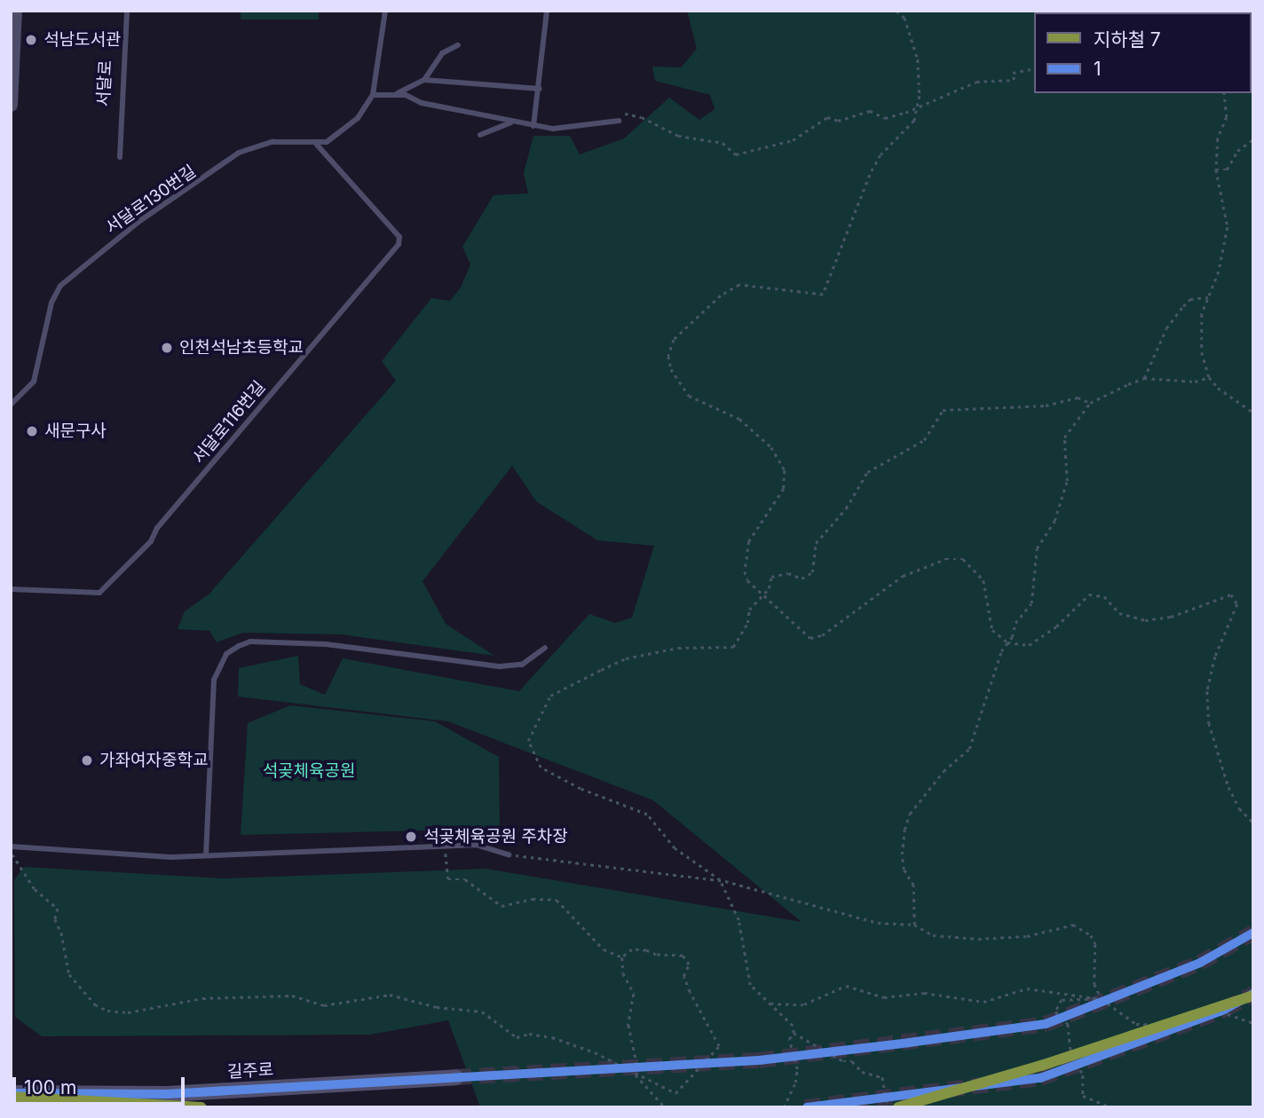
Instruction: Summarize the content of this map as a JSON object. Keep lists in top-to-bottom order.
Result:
{
  "streets": {
    "main road": ["길주로"],
    "lane": ["서달로", "서달로130번길", "서달로116번길"]
  },
  "crossings": [
    ["서달로130번길", "서달로116번길"]
  ],
  "parks": ["석곶체육공원"],
  "places": [
    "석남도서관",
    "인천석남초등학교",
    "새문구사",
    "가좌여자중학교",
    "석곶체육공원 주차장"
  ],
  "lines": ["transit line 1", "metro line 7"],
  "legend": ["지하철 7", "1"],
  "scale_bar": "100 m"
}
